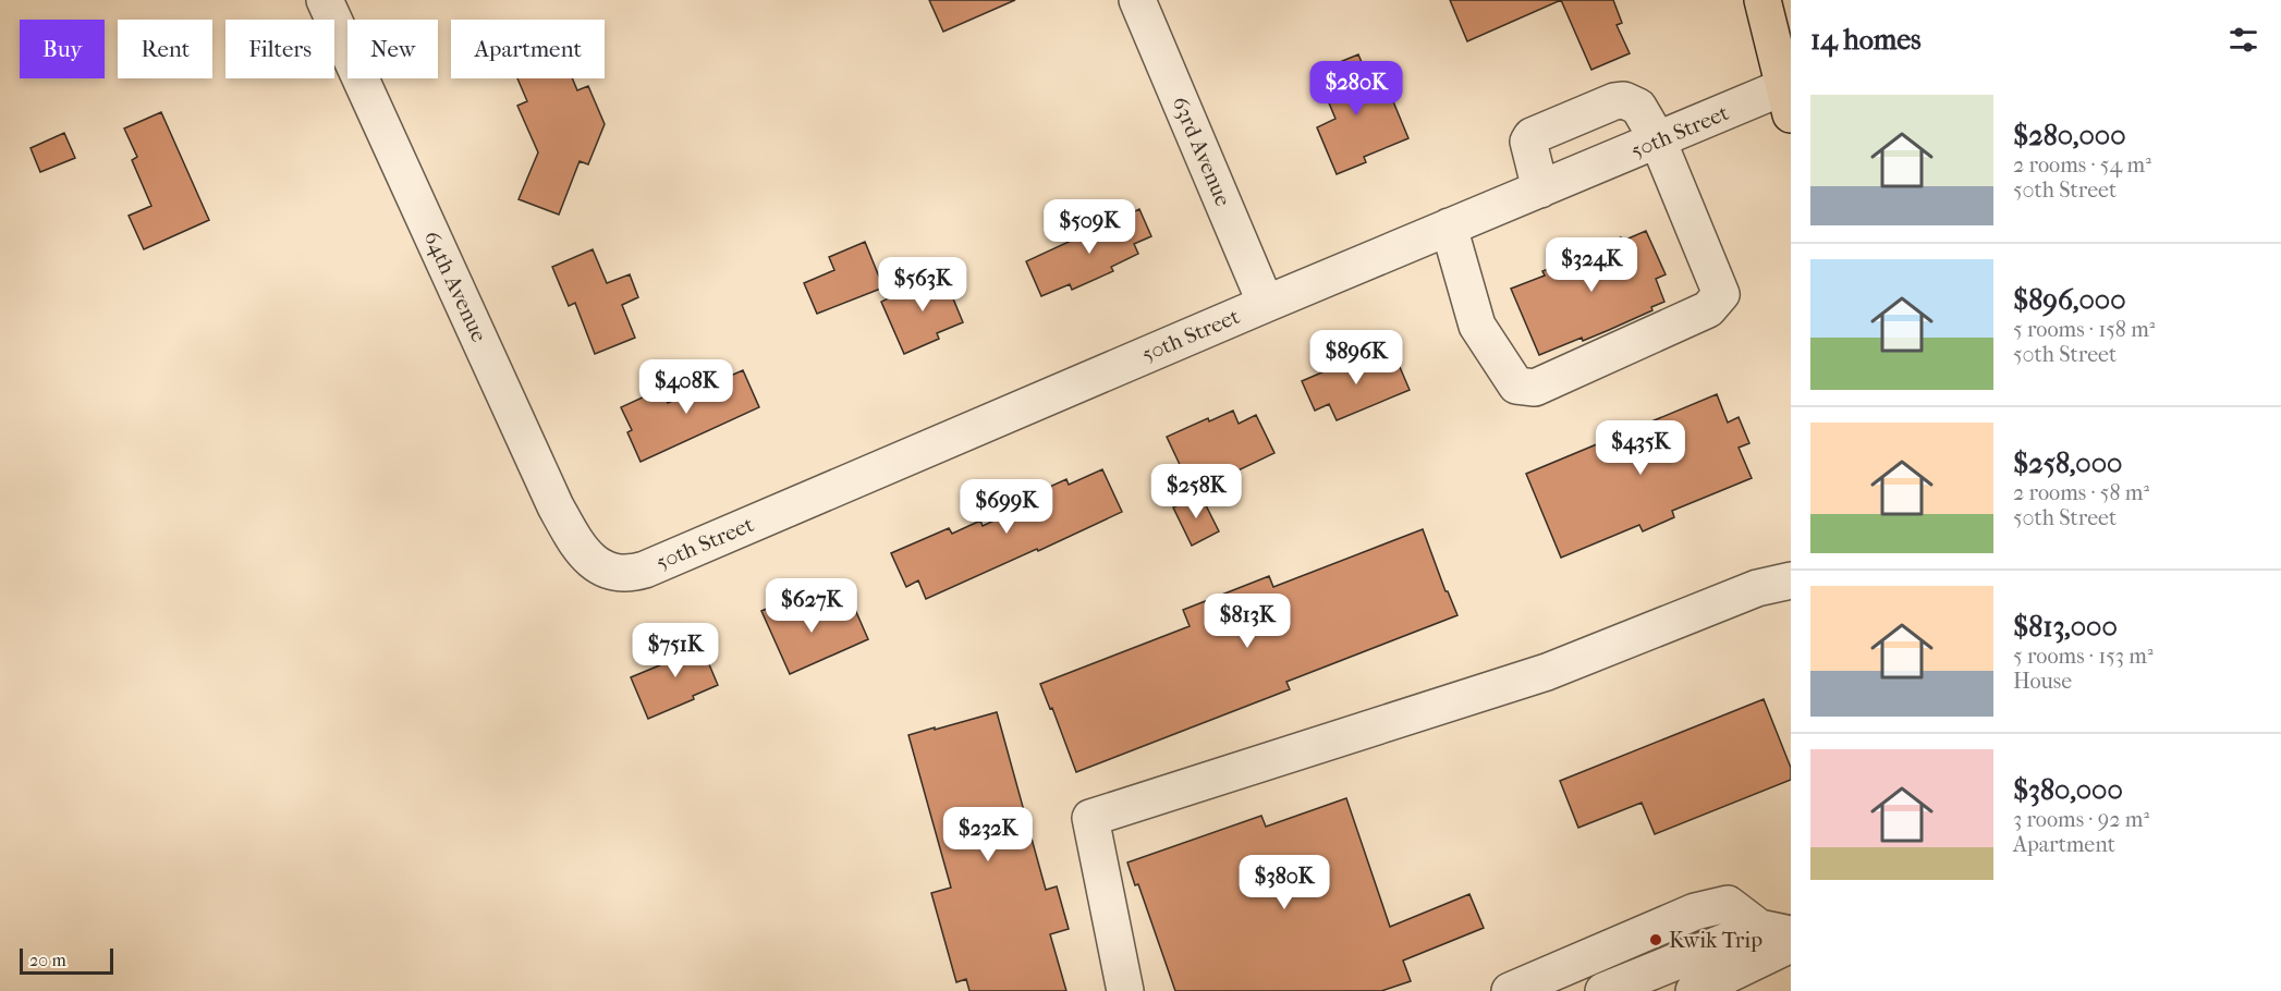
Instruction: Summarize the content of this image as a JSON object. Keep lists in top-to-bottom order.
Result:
{
  "streets": {
    "street": ["50th Street", "63rd Avenue", "64th Avenue"]
  },
  "crossings": [
    ["50th Street", "63rd Avenue"],
    ["50th Street", "64th Avenue"]
  ],
  "places": ["Kwik Trip"],
  "scale_bar": "20 m",
  "page": {
    "heading": "14 homes",
    "chip": [
      "Buy",
      "Rent",
      "Filters",
      "New",
      "Apartment"
    ],
    "price": [
      "$280K",
      "$509K",
      "$324K",
      "$563K",
      "$896K",
      "$408K",
      "$435K",
      "$258K",
      "$699K",
      "$627K",
      "$813K",
      "$751K",
      "$232K",
      "$380K"
    ],
    "list": [
      {
        "name": "$280,000",
        "note": "2 rooms · 54 m² · 50th Street"
      },
      {
        "name": "$896,000",
        "note": "5 rooms · 158 m² · 50th Street"
      },
      {
        "name": "$258,000",
        "note": "2 rooms · 58 m² · 50th Street"
      },
      {
        "name": "$813,000",
        "note": "5 rooms · 153 m² · House"
      },
      {
        "name": "$380,000",
        "note": "3 rooms · 92 m² · Apartment"
      }
    ],
    "scale": "20 m"
  }
}
